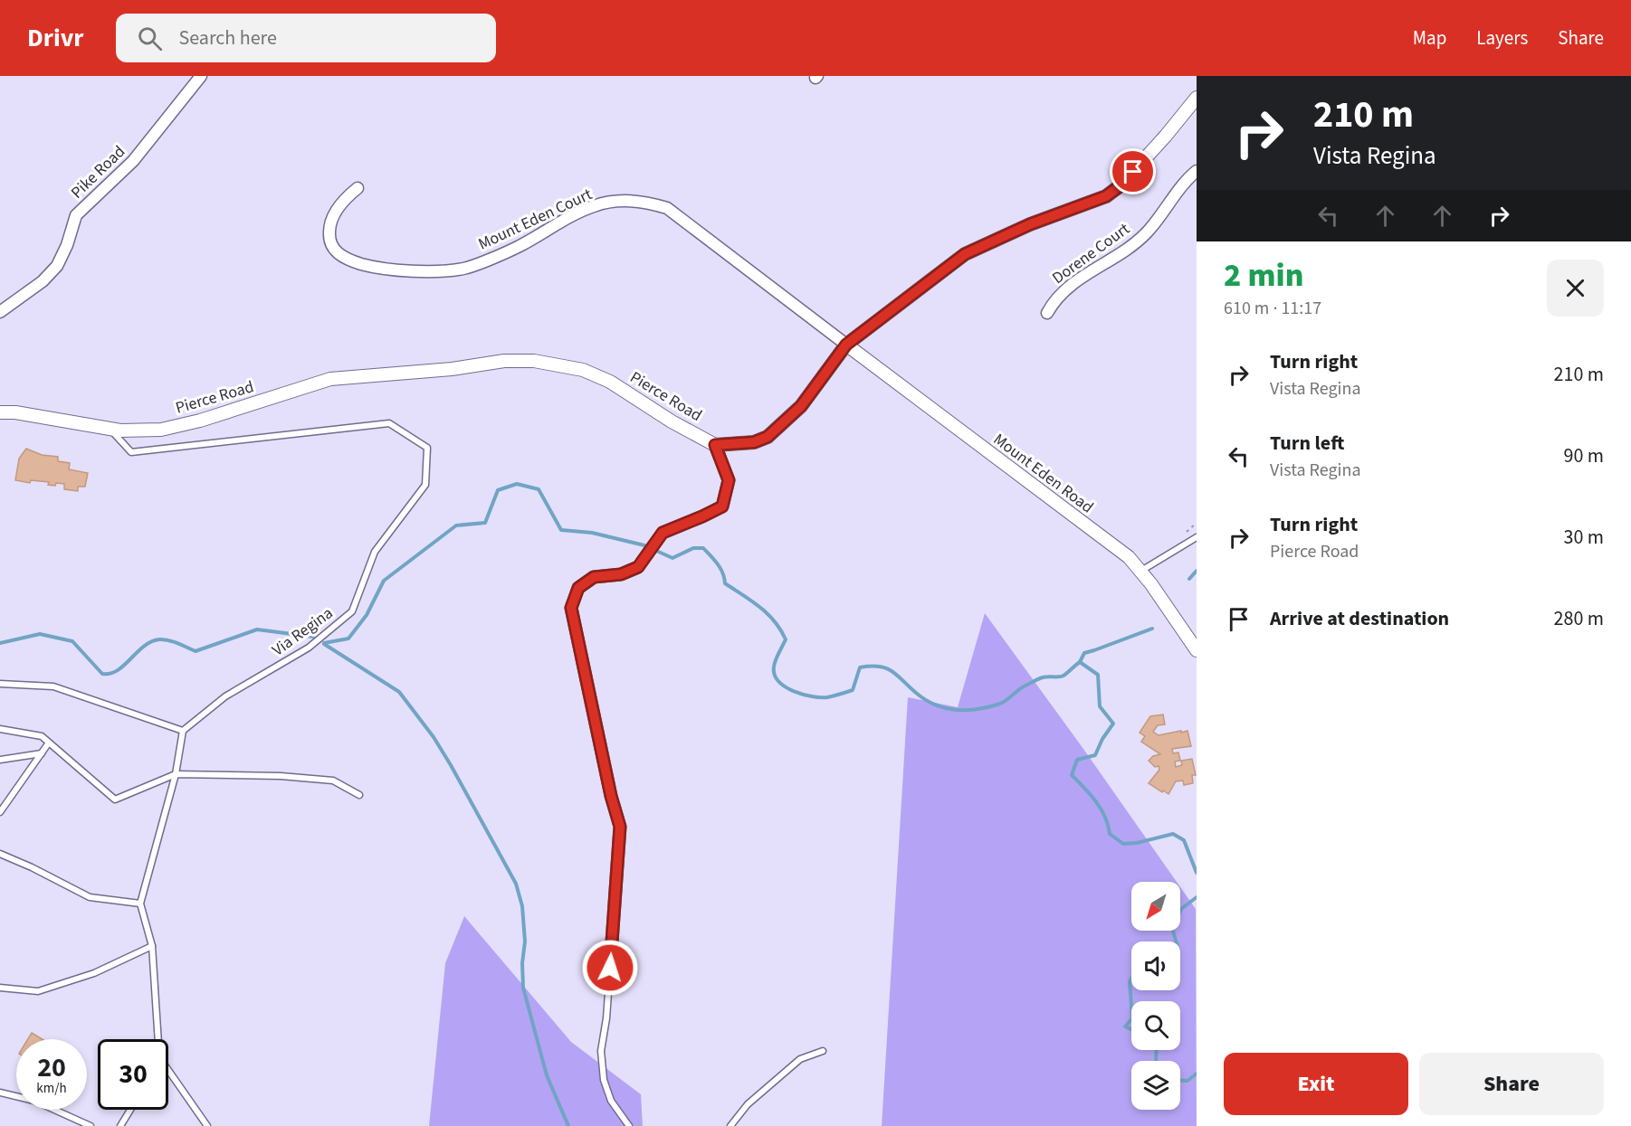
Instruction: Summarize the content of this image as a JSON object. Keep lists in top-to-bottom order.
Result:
{
  "streets": {
    "street": [
      "Pike Road",
      "Mount Eden Court",
      "Dorene Court",
      "Pierce Road",
      "Mount Eden Road"
    ],
    "lane": ["Via Regina"]
  },
  "crossings": [
    ["Mount Eden Court", "Mount Eden Road"],
    ["Pierce Road", "Via Regina"]
  ],
  "north": "bottom left",
  "page": {
    "header": "Drivr",
    "search": "Search here",
    "nav": ["Map", "Layers", "Share"],
    "turn": ["210 m", "Vista Regina"],
    "heading": ["2 min", "610 m · 11:17"],
    "list": [
      {
        "name": "Turn right",
        "note": "Vista Regina",
        "value": "210 m"
      },
      {
        "name": "Turn left",
        "note": "Vista Regina",
        "value": "90 m"
      },
      {
        "name": "Turn right",
        "note": "Pierce Road",
        "value": "30 m"
      },
      {
        "name": "Arrive at destination",
        "value": "280 m"
      }
    ],
    "speed": "20 km/h",
    "limit": "30",
    "buttons": ["Exit", "Share"]
  }
}
